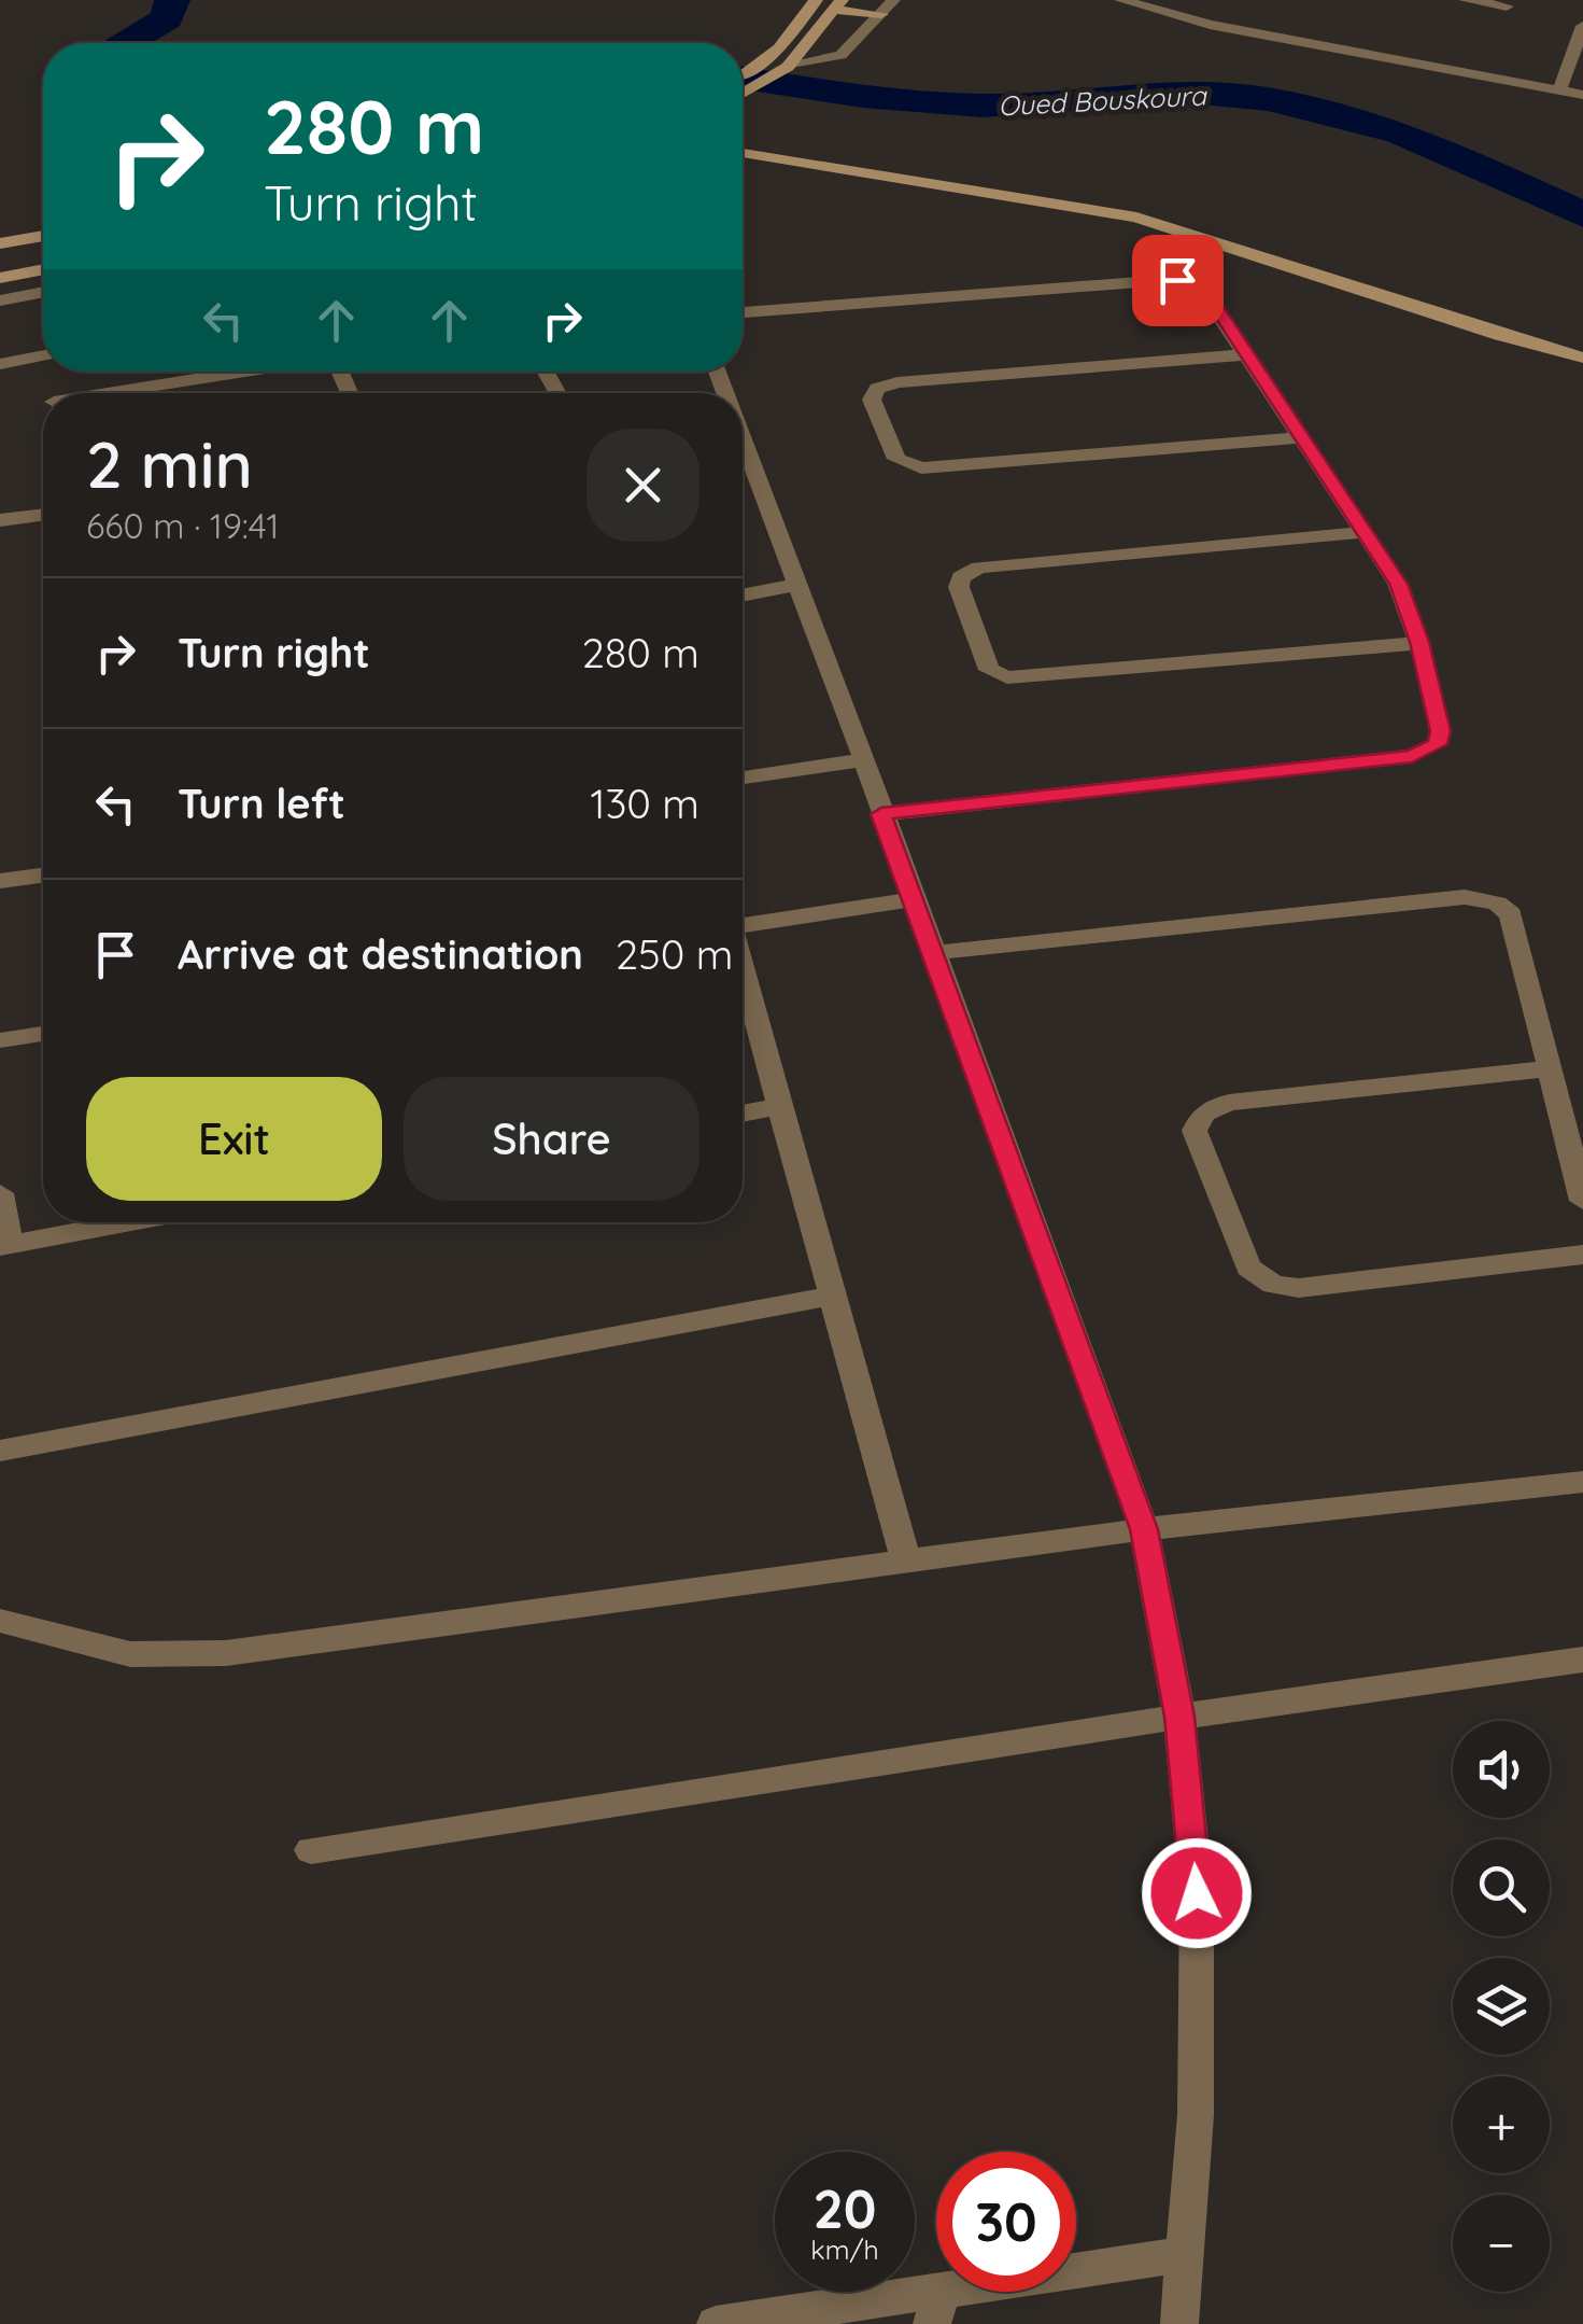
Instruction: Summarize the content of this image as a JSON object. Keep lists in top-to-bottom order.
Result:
{
  "water": ["Oued Bouskoura"],
  "page": {
    "turn": ["280 m", "Turn right"],
    "heading": ["2 min", "660 m · 19:41"],
    "list": [
      {
        "name": "Turn right",
        "value": "280 m"
      },
      {
        "name": "Turn left",
        "value": "130 m"
      },
      {
        "name": "Arrive at destination",
        "value": "250 m"
      }
    ],
    "buttons": ["Exit", "Share"],
    "map_buttons": ["+", "−"],
    "speed": "20 km/h",
    "limit": "30"
  }
}
